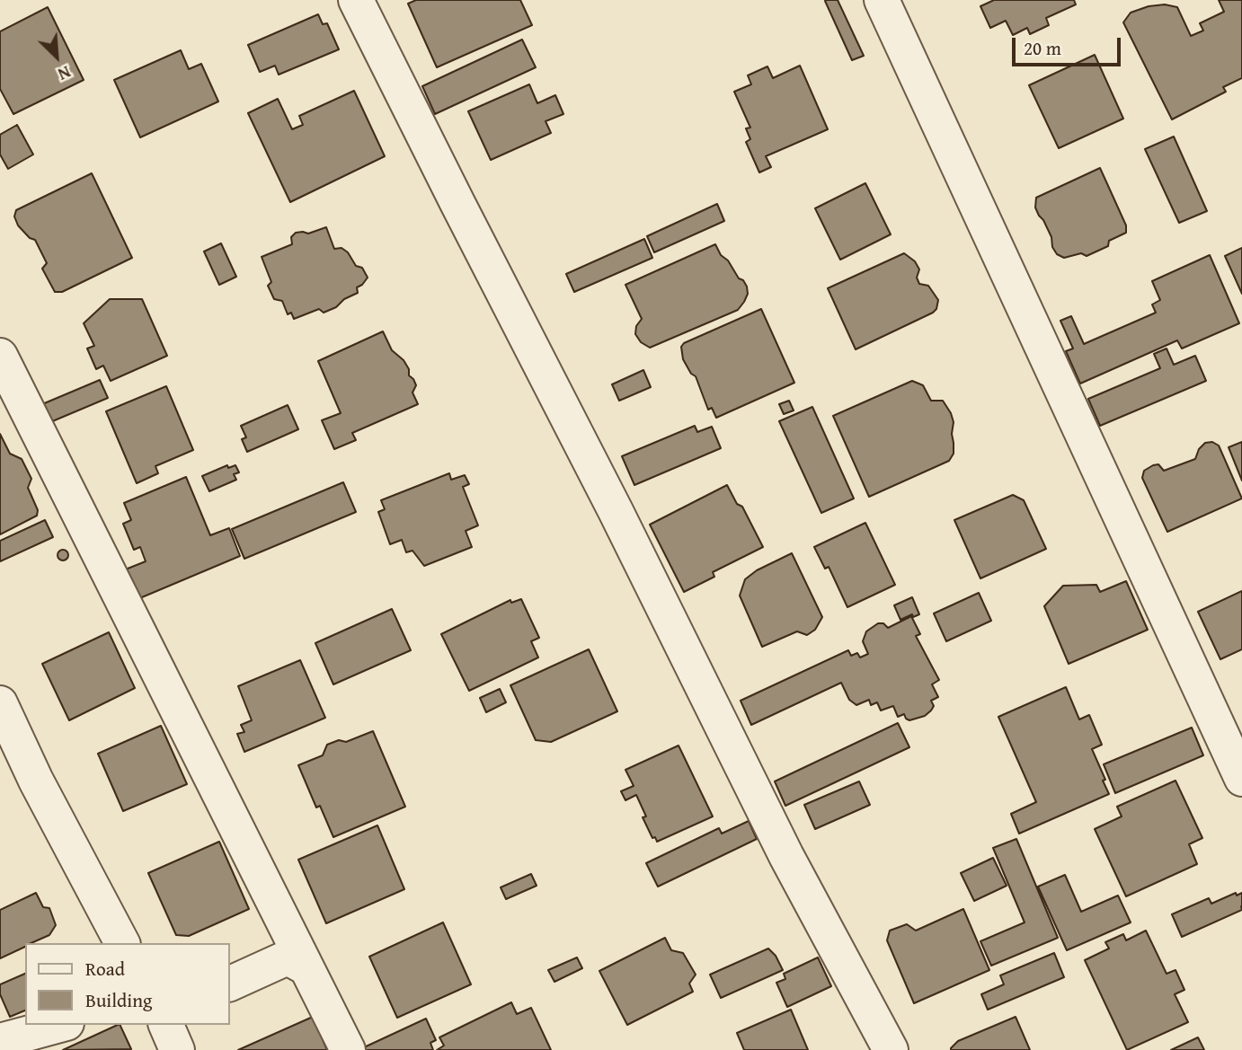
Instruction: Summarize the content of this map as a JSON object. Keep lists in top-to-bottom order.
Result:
{
  "legend": ["Road", "Building"],
  "scale_bar": "20 m",
  "north": "bottom right"
}
